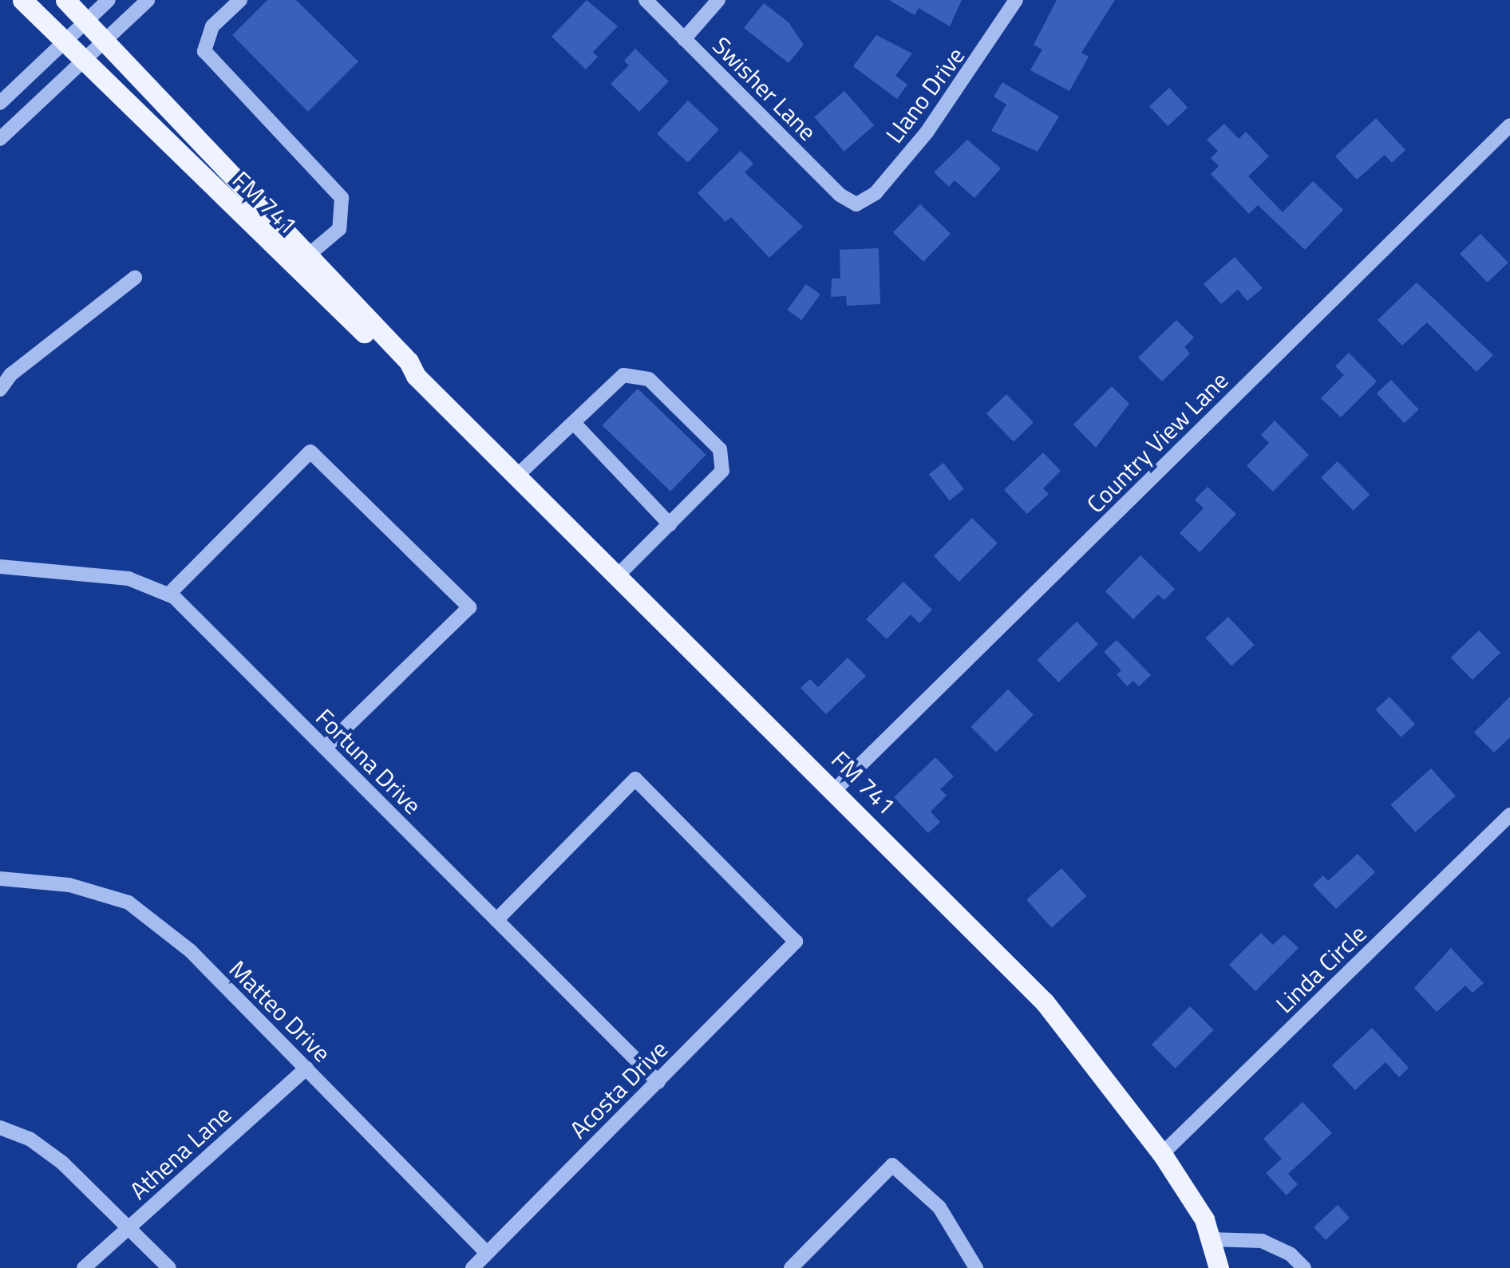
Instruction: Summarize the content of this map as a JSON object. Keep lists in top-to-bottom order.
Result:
{
  "streets": {
    "main road": ["FM 741"],
    "street": [
      "Swisher Lane",
      "Llano Drive",
      "Country View Lane",
      "Fortuna Drive",
      "Linda Circle",
      "Matteo Drive",
      "Acosta Drive",
      "Athena Lane"
    ]
  },
  "crossings": [
    ["Swisher Lane", "Llano Drive"],
    ["FM 741", "Country View Lane"],
    ["FM 741", "Linda Circle"],
    ["Fortuna Drive", "Acosta Drive"],
    ["Matteo Drive", "Acosta Drive"],
    ["Matteo Drive", "Athena Lane"]
  ]
}
